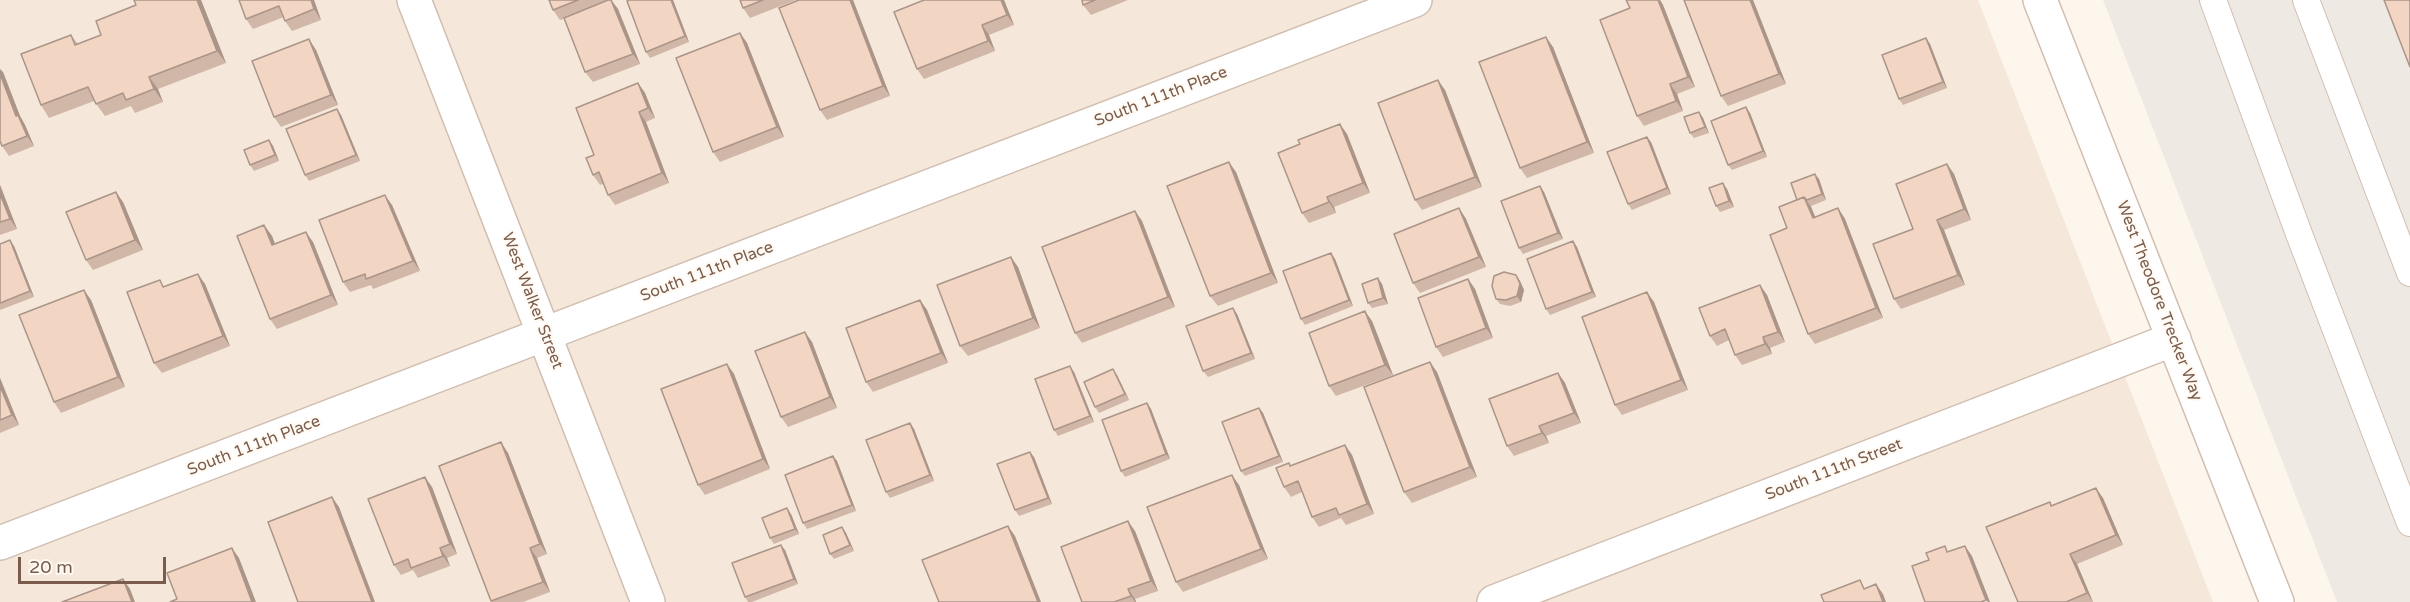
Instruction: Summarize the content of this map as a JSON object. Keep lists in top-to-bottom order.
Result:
{
  "streets": {
    "street": [
      "South 111th Place",
      "West Walker Street",
      "West Theodore Trecker Way",
      "South 111th Street"
    ]
  },
  "crossings": [
    ["South 111th Place", "West Walker Street"],
    ["West Theodore Trecker Way", "South 111th Street"]
  ],
  "scale_bar": "20 m"
}
